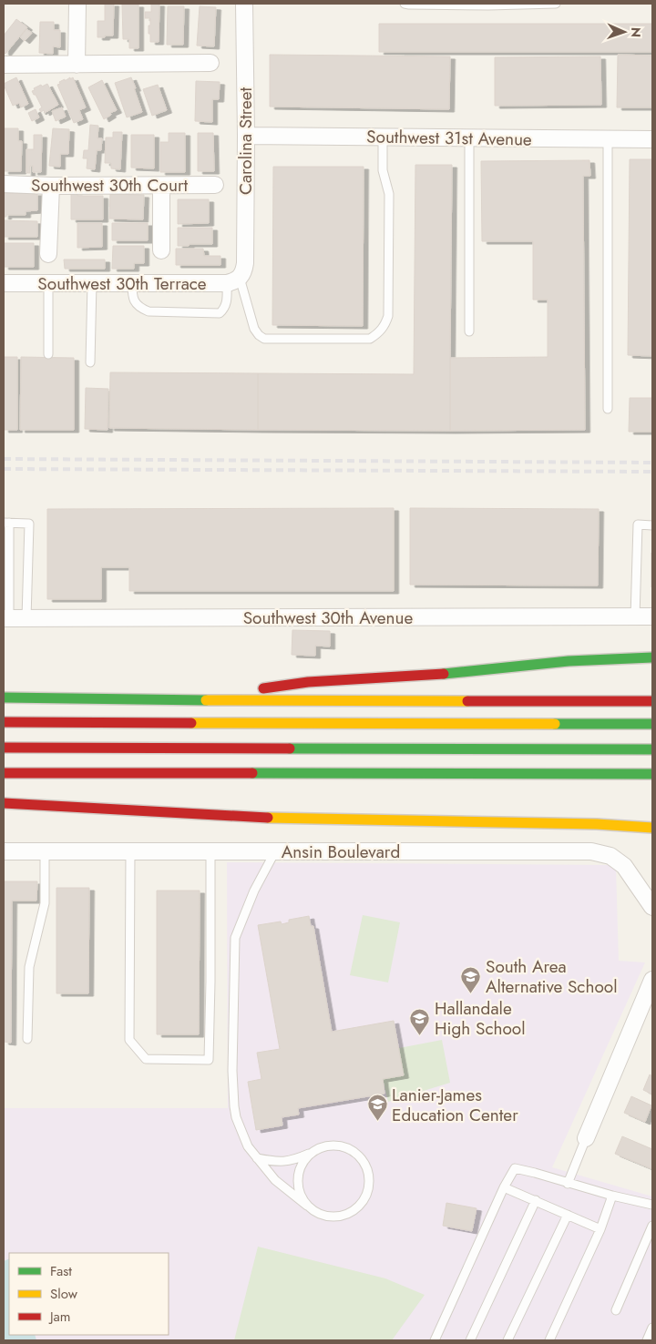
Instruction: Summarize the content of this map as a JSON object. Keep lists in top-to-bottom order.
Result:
{
  "streets": {
    "street": [
      "Southwest 31st Avenue",
      "Carolina Street",
      "Southwest 30th Court",
      "Southwest 30th Terrace",
      "Southwest 30th Avenue",
      "Ansin Boulevard"
    ]
  },
  "crossings": [
    ["Southwest 31st Avenue", "Carolina Street"],
    ["Carolina Street", "Southwest 30th Terrace"]
  ],
  "places": {
    "school or university": ["South Area Alternative School", "Hallandale High School", "Lanier-James Education Center"]
  },
  "legend": ["Fast", "Slow", "Jam"],
  "north": "right"
}
